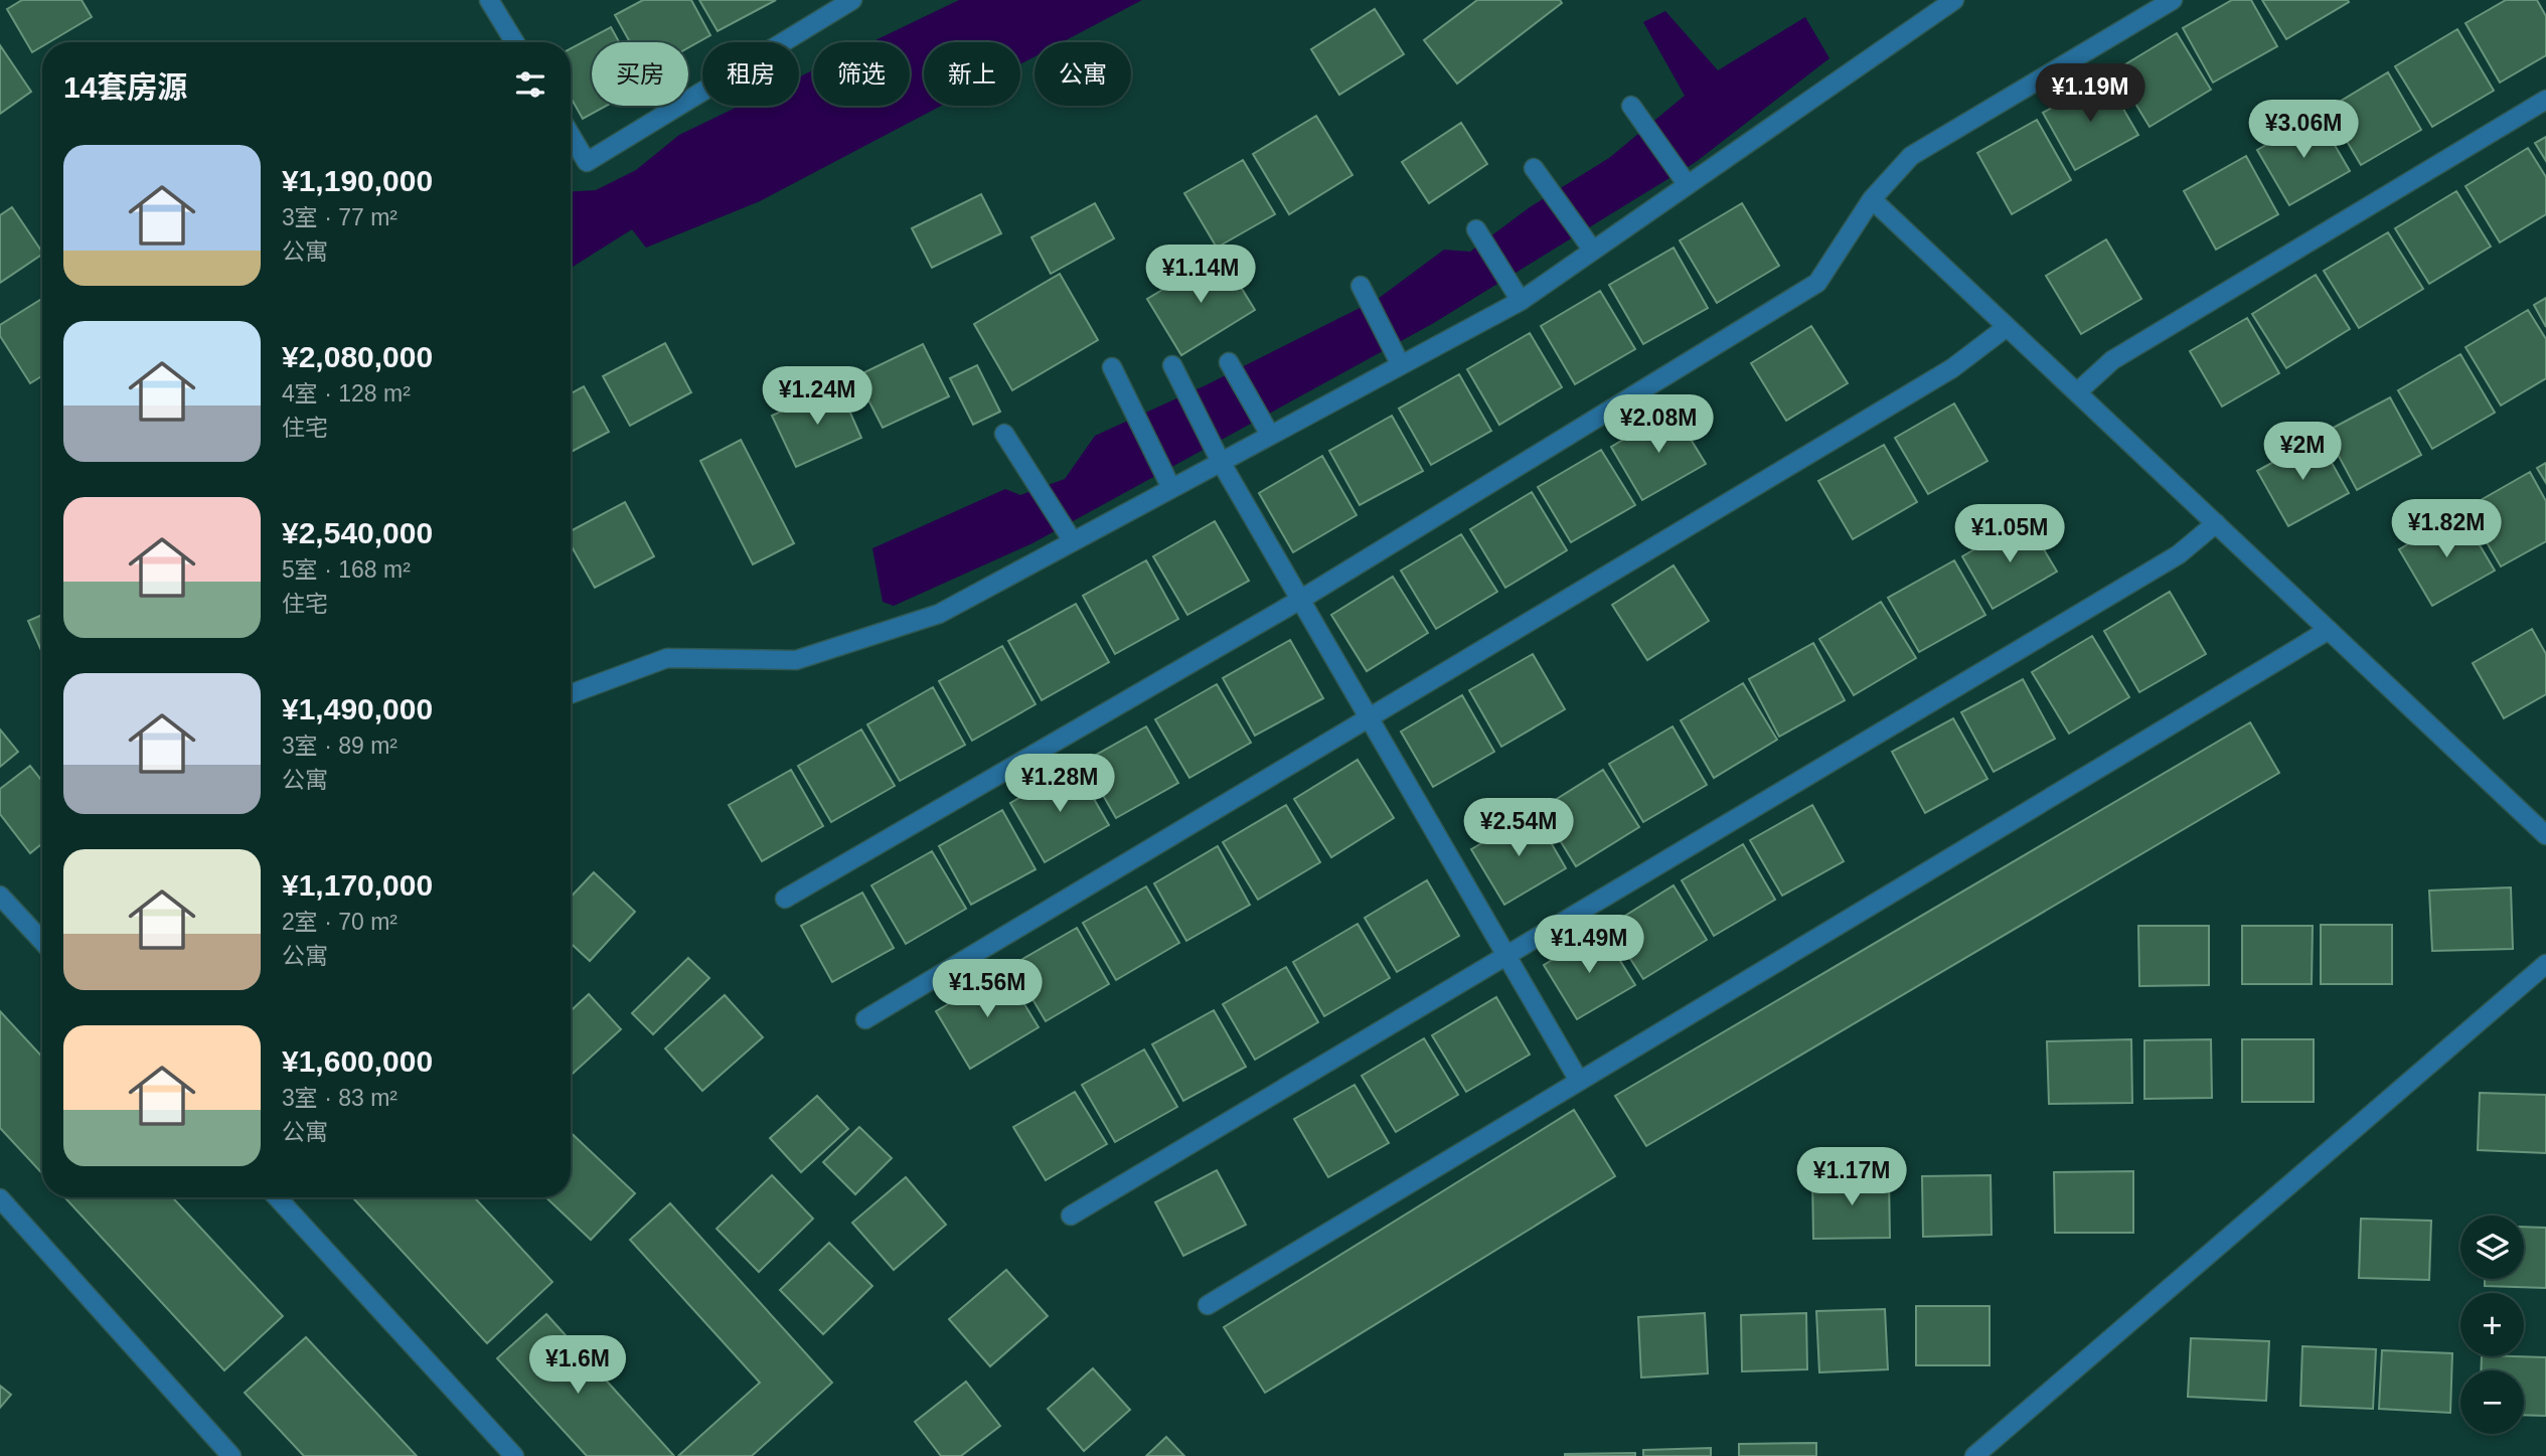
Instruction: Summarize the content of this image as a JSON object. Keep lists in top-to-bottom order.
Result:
{
  "page": {
    "chip": [
      "买房",
      "租房",
      "筛选",
      "新上",
      "公寓"
    ],
    "heading": "14套房源",
    "price": [
      "¥1.19M",
      "¥3.06M",
      "¥1.14M",
      "¥1.24M",
      "¥2.08M",
      "¥2M",
      "¥1.82M",
      "¥1.05M",
      "¥1.28M",
      "¥2.54M",
      "¥1.49M",
      "¥1.56M",
      "¥1.17M",
      "¥1.6M"
    ],
    "list": [
      {
        "name": "¥1,190,000",
        "note": "3室 · 77 m² · 公寓"
      },
      {
        "name": "¥2,080,000",
        "note": "4室 · 128 m² · 住宅"
      },
      {
        "name": "¥2,540,000",
        "note": "5室 · 168 m² · 住宅"
      },
      {
        "name": "¥1,490,000",
        "note": "3室 · 89 m² · 公寓"
      },
      {
        "name": "¥1,170,000",
        "note": "2室 · 70 m² · 公寓"
      },
      {
        "name": "¥1,600,000",
        "note": "3室 · 83 m² · 公寓"
      }
    ],
    "map_buttons": ["+", "−"]
  }
}
